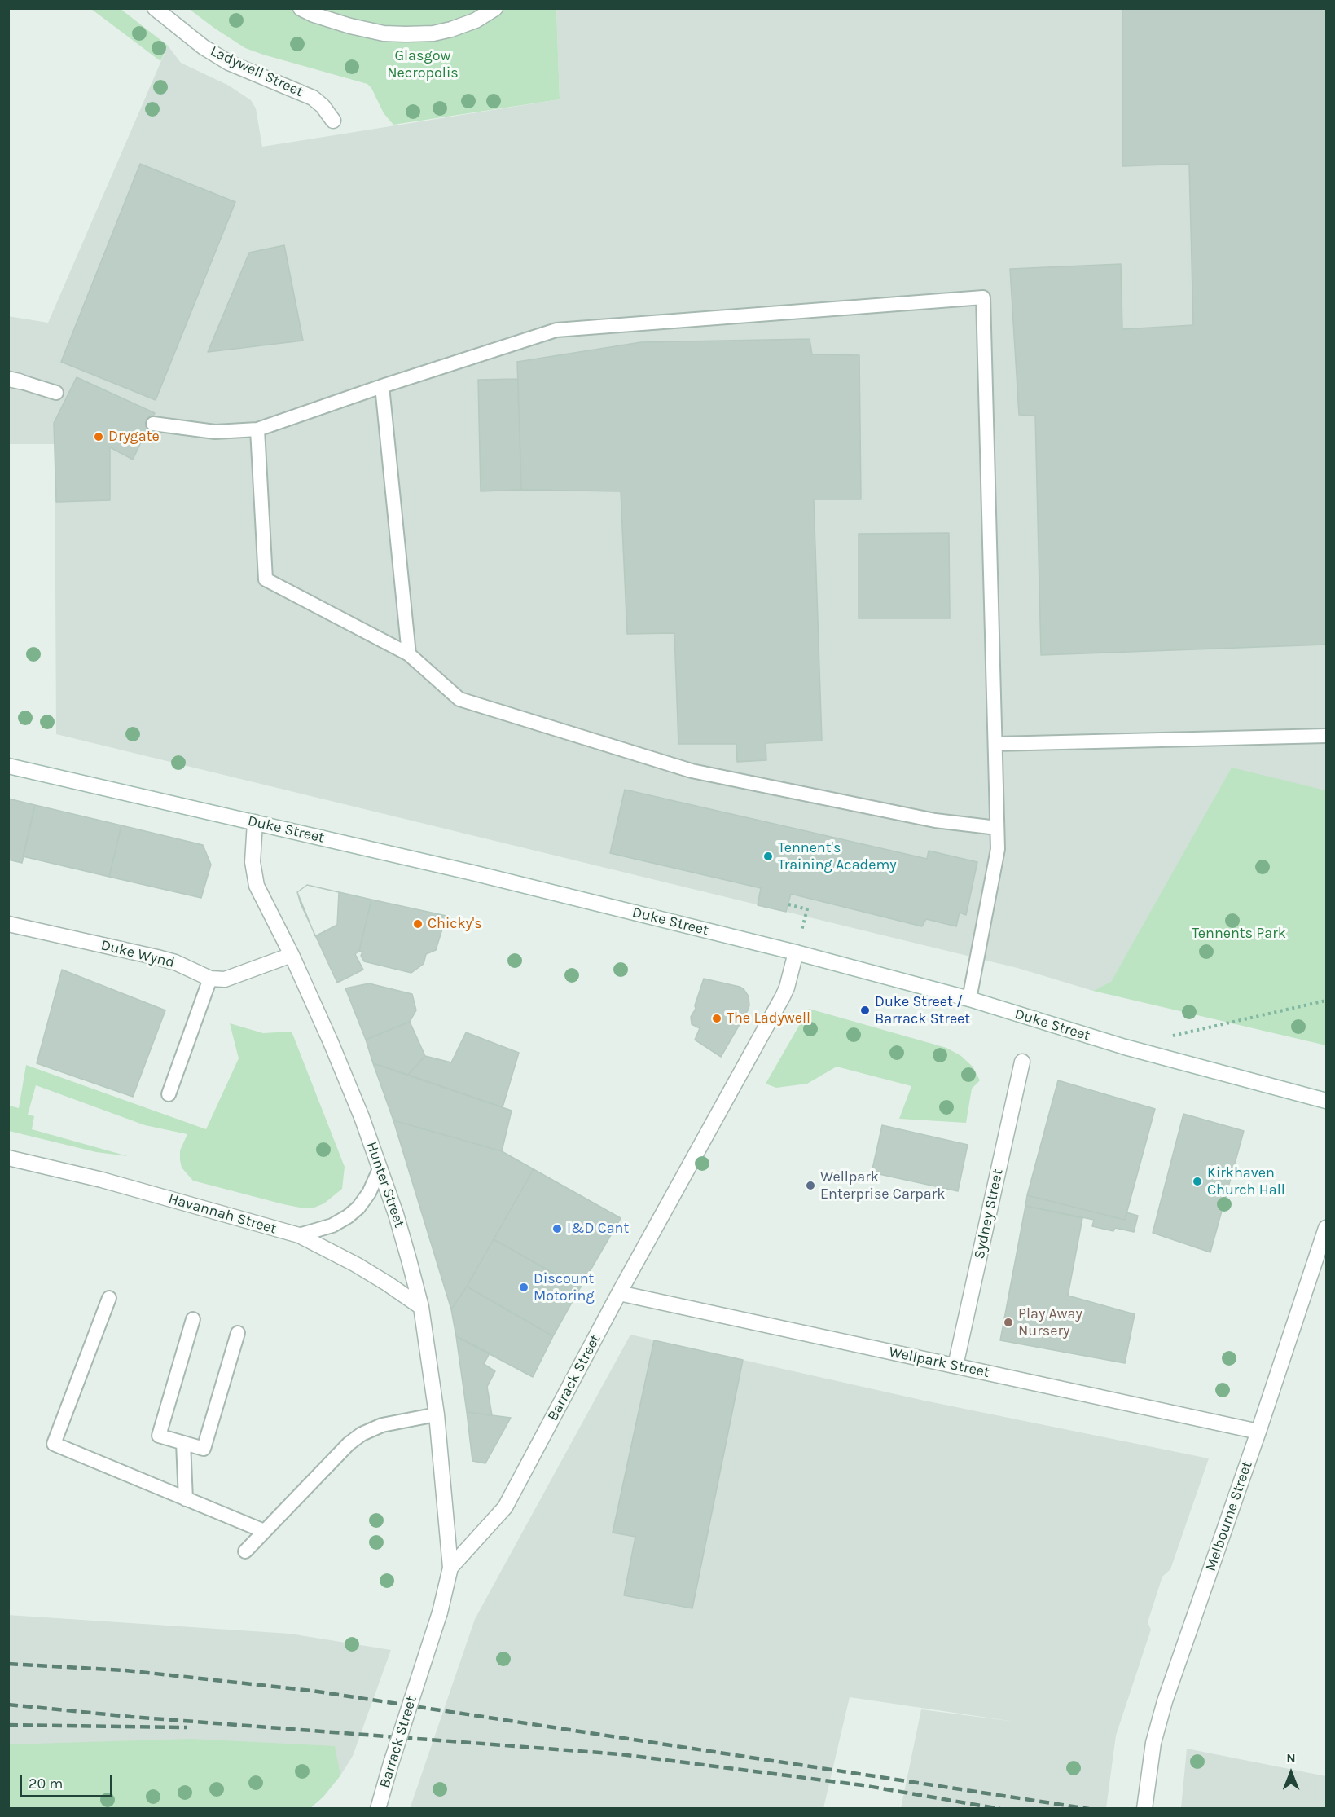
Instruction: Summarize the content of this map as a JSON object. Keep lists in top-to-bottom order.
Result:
{
  "streets": {
    "street": [
      "Ladywell Street",
      "Duke Street",
      "Duke Wynd",
      "Hunter Street",
      "Havannah Street",
      "Sydney Street",
      "Wellpark Street",
      "Barrack Street",
      "Melbourne Street"
    ]
  },
  "crossings": [
    ["Duke Street", "Hunter Street"],
    ["Duke Street", "Barrack Street"],
    ["Hunter Street", "Havannah Street"],
    ["Hunter Street", "Barrack Street"],
    ["Sydney Street", "Wellpark Street"],
    ["Wellpark Street", "Barrack Street"],
    ["Wellpark Street", "Melbourne Street"]
  ],
  "parks": ["Glasgow Necropolis", "Tennents Park"],
  "places": [
    "Drygate",
    "Tennent's Training Academy",
    "Chicky's",
    "Duke Street / Barrack Street",
    "The Ladywell",
    "Kirkhaven Church Hall",
    "Wellpark Enterprise Carpark",
    "I&D Cant",
    "Discount Motoring",
    "Play Away Nursery"
  ],
  "scale_bar": "20 m",
  "north": "top"
}
